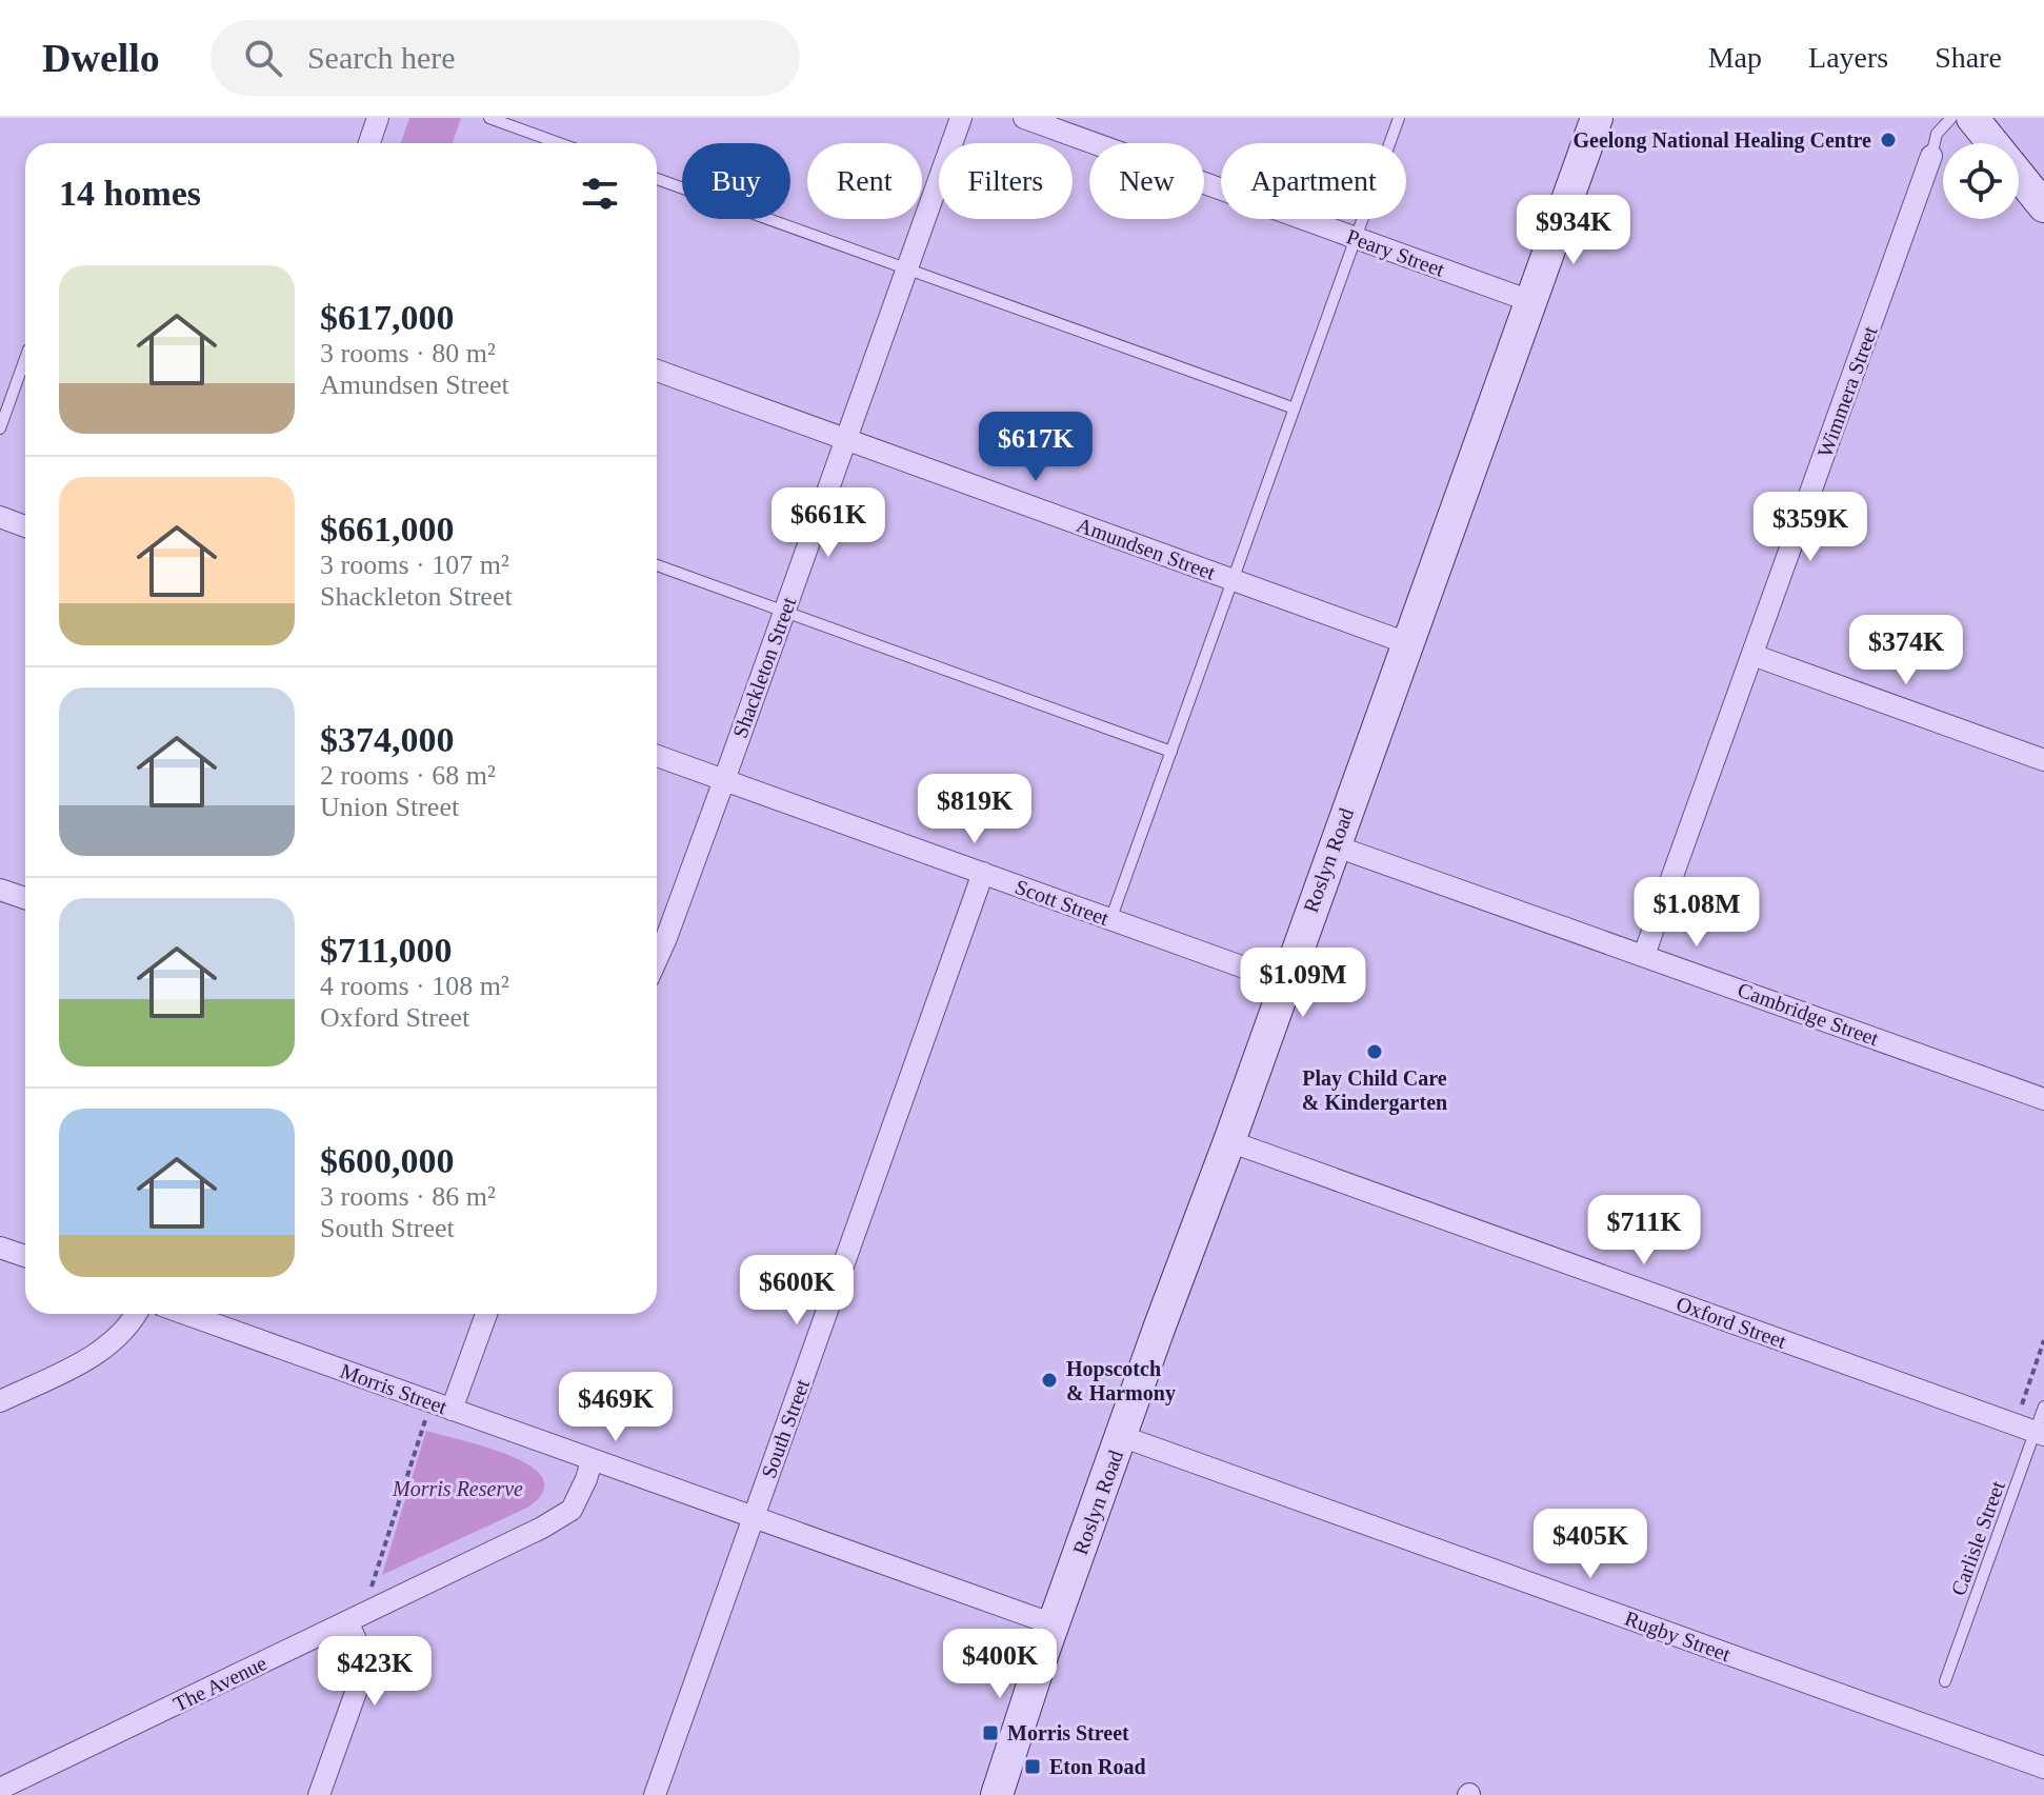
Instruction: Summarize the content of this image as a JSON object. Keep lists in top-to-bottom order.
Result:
{
  "streets": {
    "street": [
      "Peary Street",
      "Wimmera Street",
      "Amundsen Street",
      "Shackleton Street",
      "Roslyn Road",
      "Scott Street",
      "Cambridge Street",
      "Oxford Street",
      "Morris Street",
      "South Street",
      "Rugby Street",
      "The Avenue"
    ],
    "lane": ["Carlisle Street"]
  },
  "crossings": [
    ["Peary Street", "Roslyn Road"],
    ["Wimmera Street", "Cambridge Street"],
    ["Amundsen Street", "Shackleton Street"],
    ["Amundsen Street", "Roslyn Road"],
    ["Shackleton Street", "Scott Street"],
    ["Roslyn Road", "Scott Street"],
    ["Roslyn Road", "Cambridge Street"],
    ["Roslyn Road", "Oxford Street"],
    ["Roslyn Road", "Morris Street"],
    ["Roslyn Road", "Rugby Street"],
    ["Scott Street", "South Street"],
    ["Oxford Street", "Carlisle Street"],
    ["Morris Street", "South Street"],
    ["Morris Street", "The Avenue"]
  ],
  "parks": ["Morris Reserve"],
  "places": {
    "other": ["Geelong National Healing Centre", "Play Child Care & Kindergarten", "Hopscotch & Harmony"],
    "transit": ["Morris Street", "Eton Road"]
  },
  "page": {
    "header": "Dwello",
    "search": "Search here",
    "nav": ["Map", "Layers", "Share"],
    "chip": [
      "Buy",
      "Rent",
      "Filters",
      "New",
      "Apartment"
    ],
    "heading": "14 homes",
    "price": [
      "$934K",
      "$617K",
      "$661K",
      "$359K",
      "$374K",
      "$819K",
      "$1.08M",
      "$1.09M",
      "$711K",
      "$600K",
      "$469K",
      "$405K",
      "$400K",
      "$423K"
    ],
    "list": [
      {
        "name": "$617,000",
        "note": "3 rooms · 80 m² · Amundsen Street"
      },
      {
        "name": "$661,000",
        "note": "3 rooms · 107 m² · Shackleton Street"
      },
      {
        "name": "$374,000",
        "note": "2 rooms · 68 m² · Union Street"
      },
      {
        "name": "$711,000",
        "note": "4 rooms · 108 m² · Oxford Street"
      },
      {
        "name": "$600,000",
        "note": "3 rooms · 86 m² · South Street"
      }
    ]
  }
}
